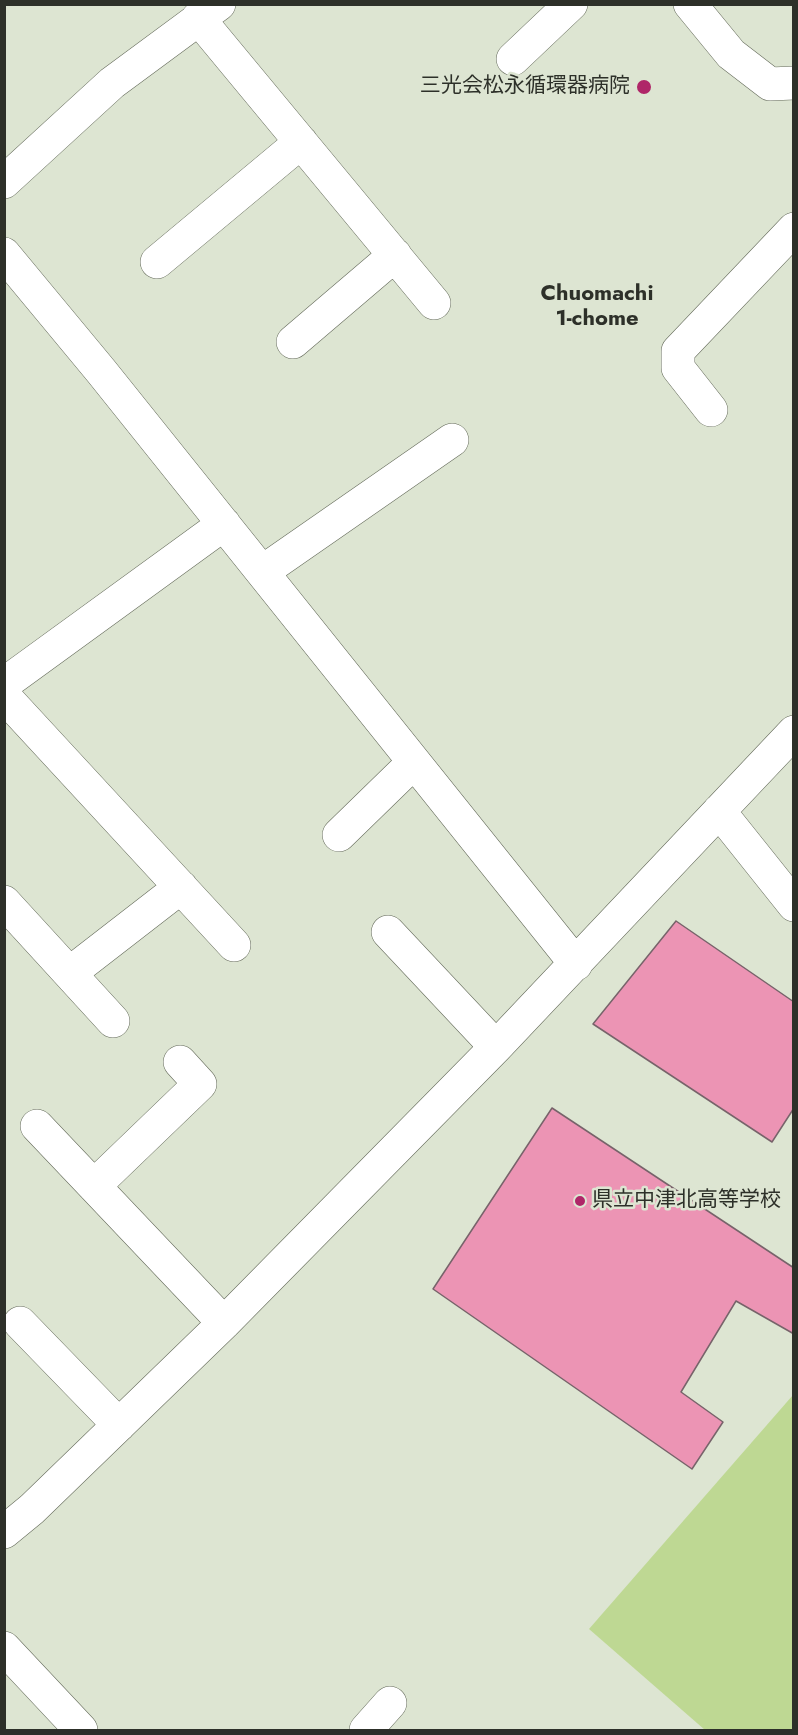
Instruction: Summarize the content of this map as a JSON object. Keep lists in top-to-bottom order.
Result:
{
  "districts": ["Chuomachi 1-chome"],
  "places": ["三光会松永循環器病院", "県立中津北高等学校"]
}
